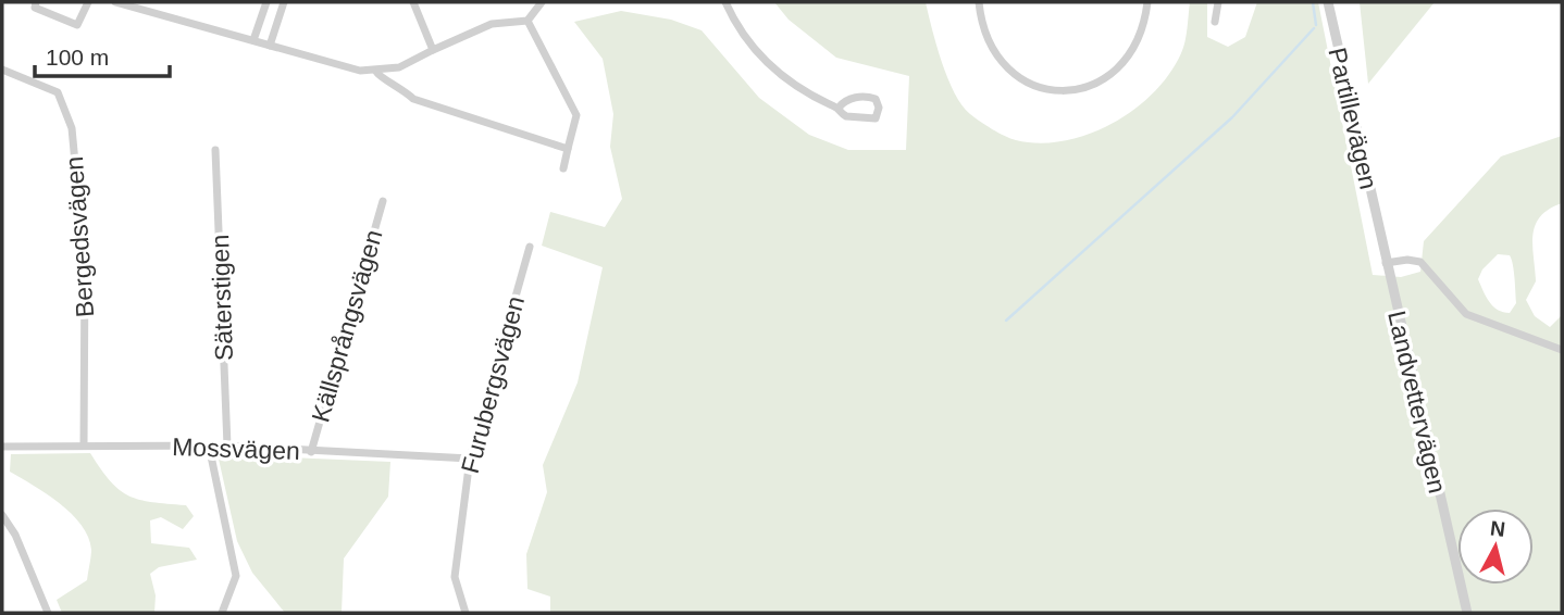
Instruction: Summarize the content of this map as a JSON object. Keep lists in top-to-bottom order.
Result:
{
  "streets": {
    "street": [
      "Partillevägen",
      "Bergedsvägen",
      "Säterstigen",
      "Källsprångsvägen",
      "Furubergsvägen",
      "Landvettervägen",
      "Mossvägen"
    ]
  },
  "crossings": [
    ["Partillevägen", "Landvettervägen"],
    ["Bergedsvägen", "Mossvägen"],
    ["Säterstigen", "Mossvägen"],
    ["Källsprångsvägen", "Mossvägen"],
    ["Furubergsvägen", "Mossvägen"]
  ],
  "scale_bar": "100 m",
  "north": "top"
}
